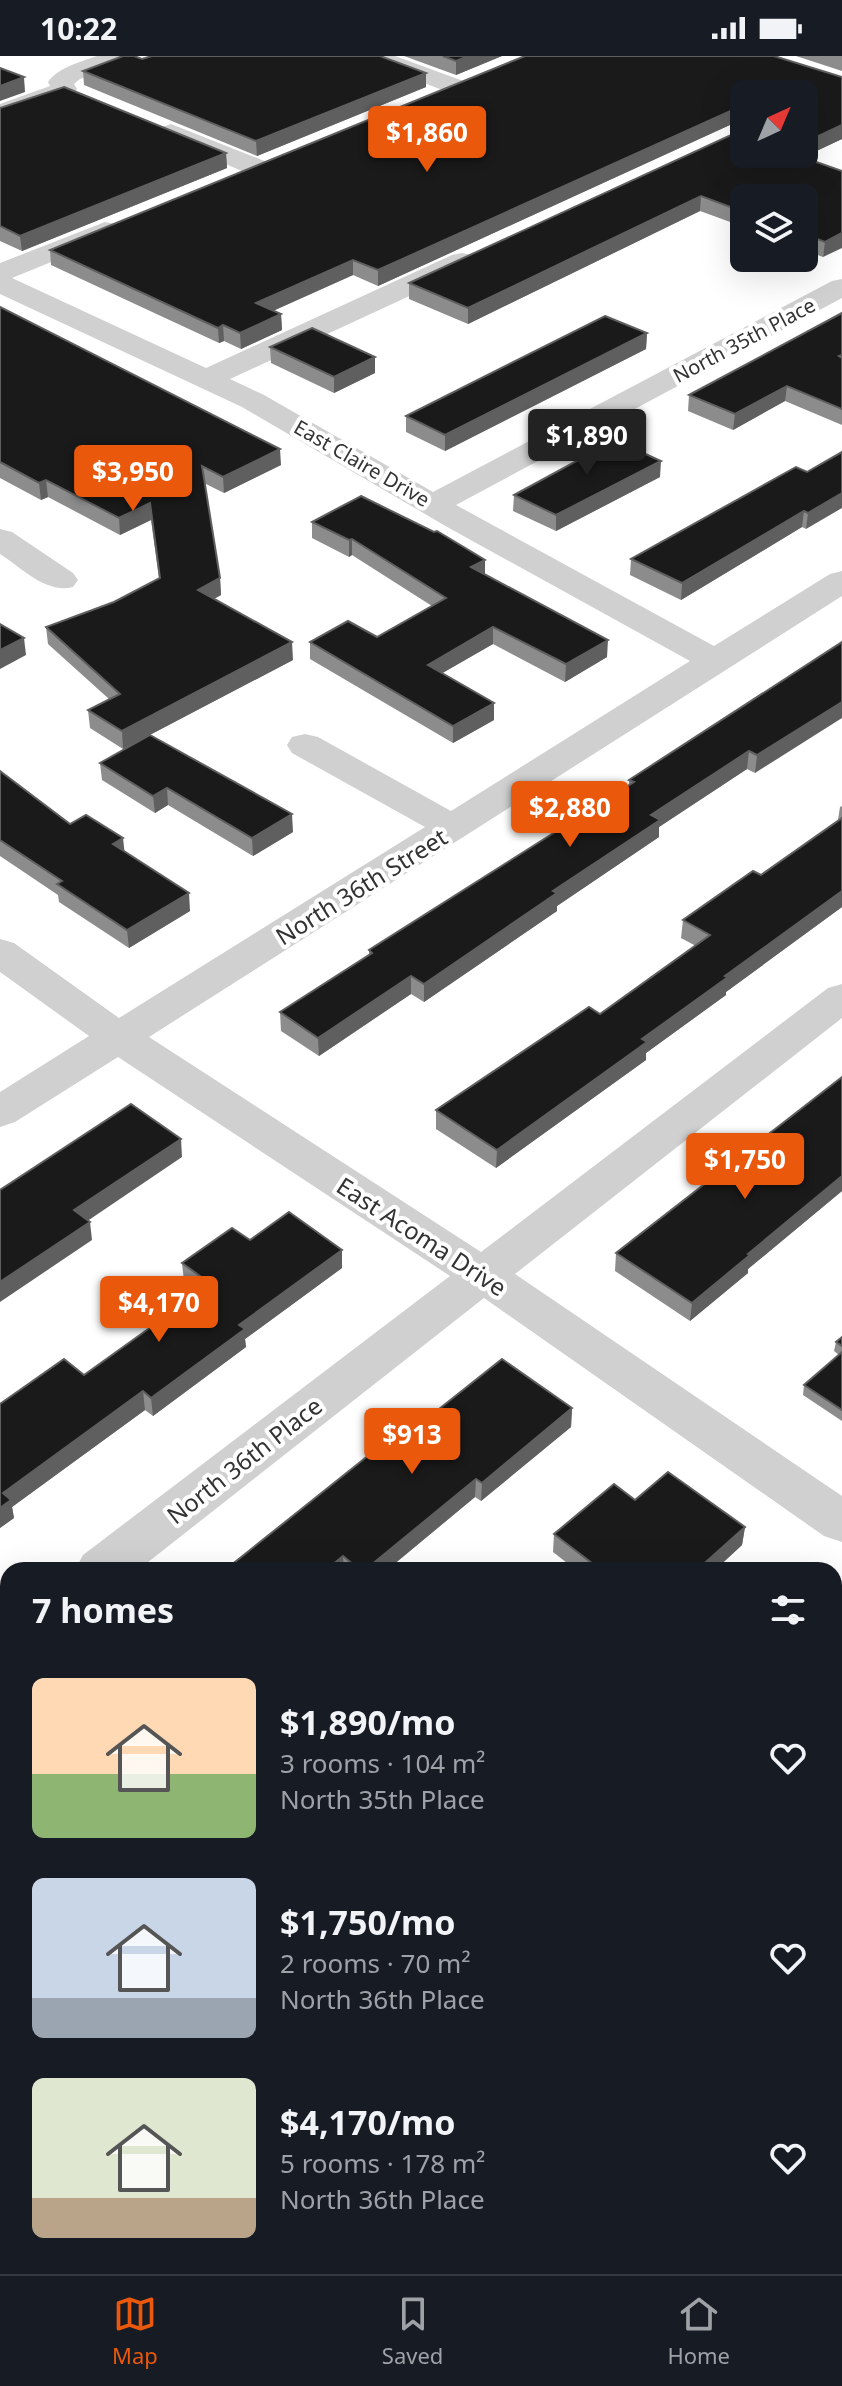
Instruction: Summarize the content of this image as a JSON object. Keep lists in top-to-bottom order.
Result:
{
  "streets": {
    "street": [
      "North 35th Place",
      "East Claire Drive",
      "North 36th Street",
      "East Acoma Drive",
      "North 36th Place"
    ]
  },
  "crossings": [
    ["North 35th Place", "East Claire Drive"],
    ["East Claire Drive", "North 36th Street"],
    ["North 36th Street", "East Acoma Drive"],
    ["East Acoma Drive", "North 36th Place"]
  ],
  "north": "top right",
  "page": {
    "status": "10:22",
    "price": [
      "$1,860",
      "$1,890",
      "$3,950",
      "$2,880",
      "$1,750",
      "$4,170",
      "$913"
    ],
    "heading": "7 homes",
    "list": [
      {
        "name": "$1,890/mo",
        "note": "3 rooms · 104 m² · North 35th Place"
      },
      {
        "name": "$1,750/mo",
        "note": "2 rooms · 70 m² · North 36th Place"
      },
      {
        "name": "$4,170/mo",
        "note": "5 rooms · 178 m² · North 36th Place"
      }
    ],
    "tabs": ["Map", "Saved", "Home"]
  }
}
